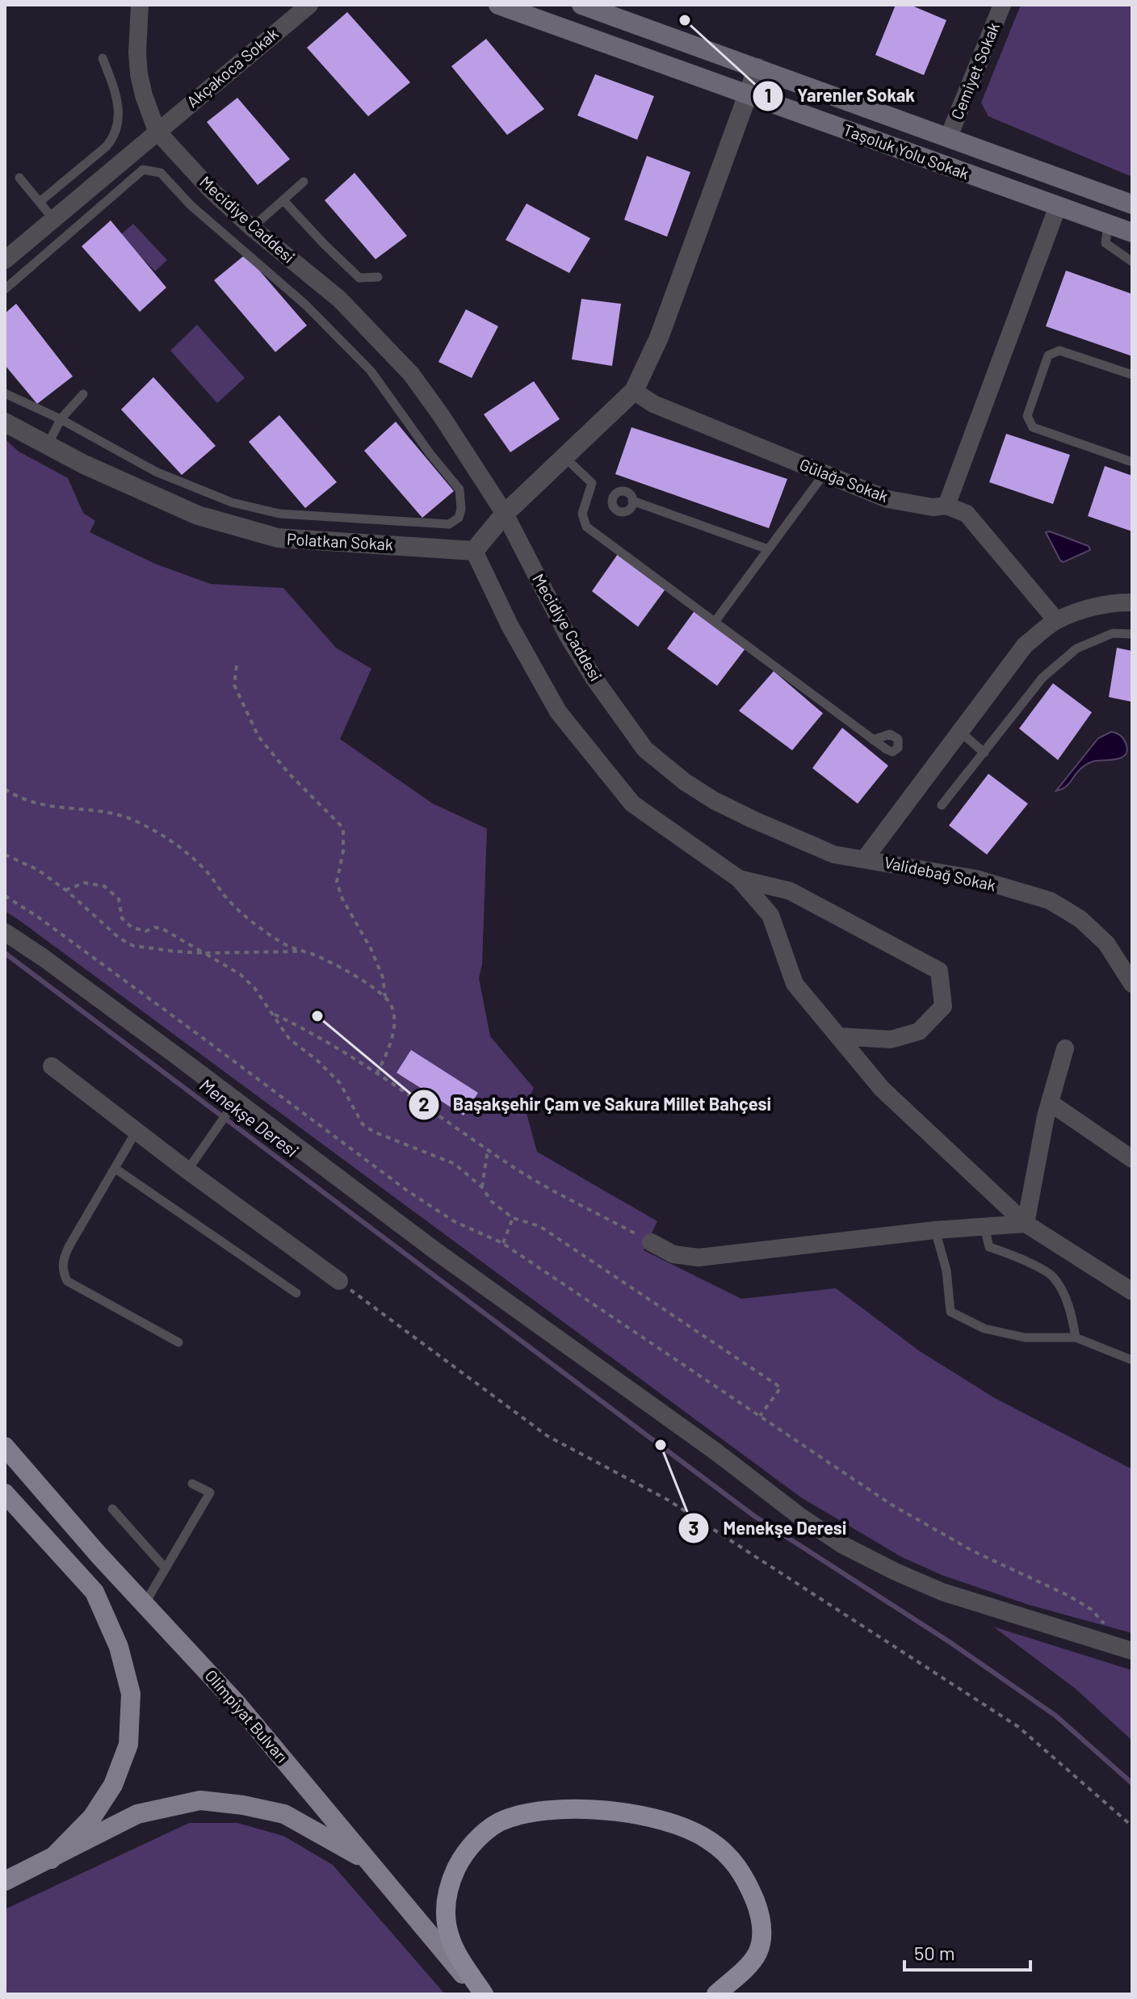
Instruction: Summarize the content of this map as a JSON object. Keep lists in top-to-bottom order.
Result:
{
  "streets": {
    "main road": ["Taşoluk Yolu Sokak", "Olimpiyat Bulvarı"],
    "street": [
      "Akçakoca Sokak",
      "Cemiyet Sokak",
      "Mecidiye Caddesi",
      "Gülağa Sokak",
      "Polatkan Sokak",
      "Validebağ Sokak"
    ]
  },
  "crossings": [
    ["Akçakoca Sokak", "Mecidiye Caddesi"],
    ["Cemiyet Sokak", "Taşoluk Yolu Sokak"],
    ["Mecidiye Caddesi", "Validebağ Sokak"]
  ],
  "water": ["Menekşe Deresi"],
  "places": ["Yarenler Sokak", "Başakşehir Çam ve Sakura Millet Bahçesi", "Menekşe Deresi"],
  "scale_bar": "50 m"
}
